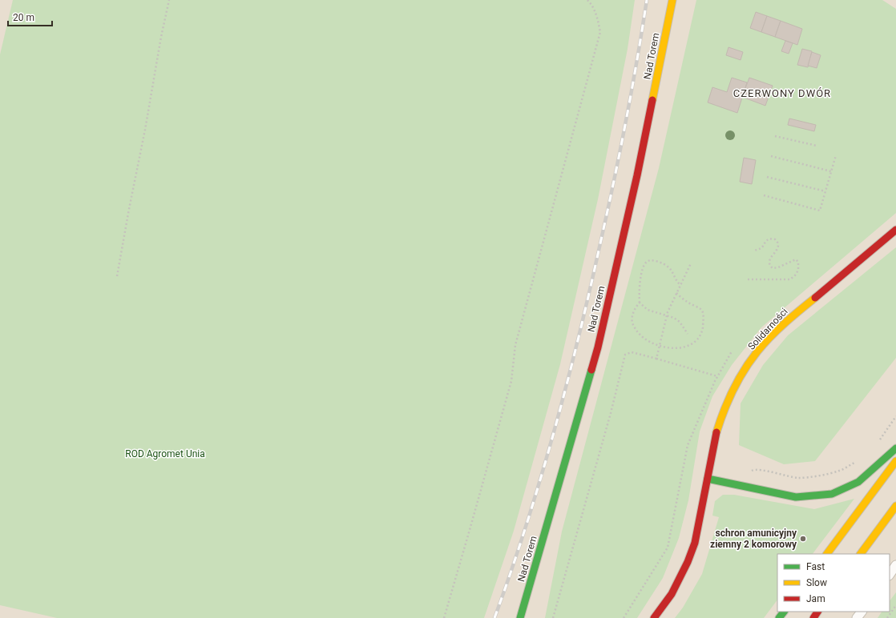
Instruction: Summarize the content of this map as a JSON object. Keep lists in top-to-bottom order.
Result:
{
  "streets": {
    "street": ["Nad Torem", "Solidarności"]
  },
  "districts": ["CZERWONY DWÓR"],
  "parks": ["ROD Agromet Unia"],
  "places": ["schron amunicyjny ziemny 2 komorowy"],
  "legend": ["Fast", "Slow", "Jam"],
  "scale_bar": "20 m"
}
